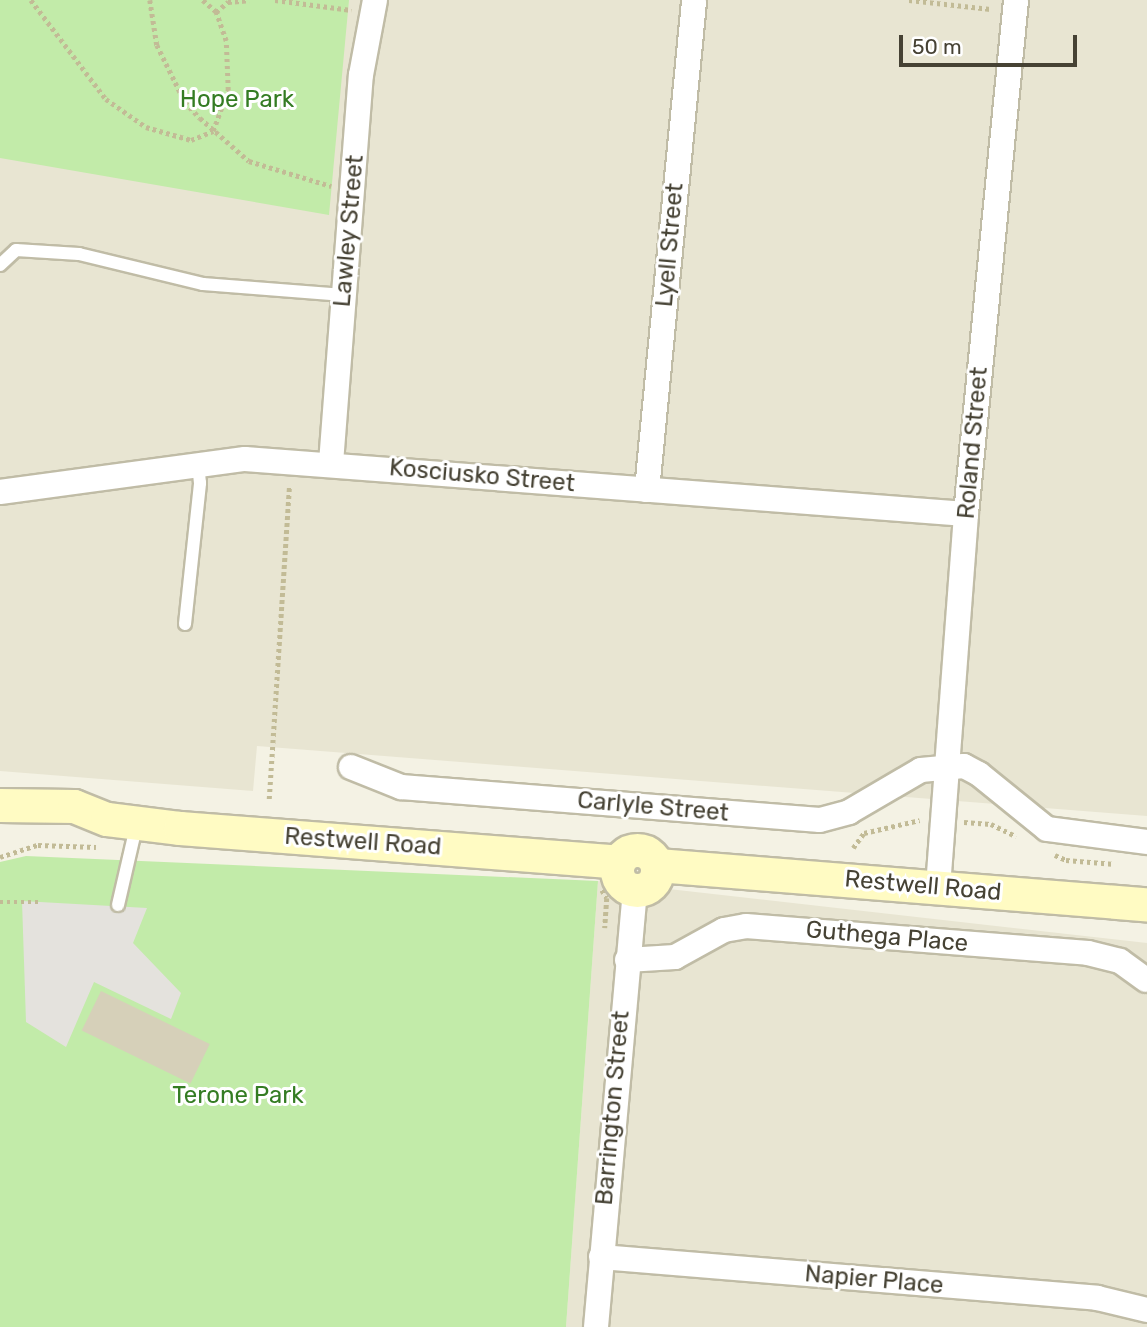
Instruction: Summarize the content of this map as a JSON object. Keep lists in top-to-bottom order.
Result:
{
  "streets": {
    "main road": ["Restwell Road"],
    "street": [
      "Lawley Street",
      "Lyell Street",
      "Roland Street",
      "Kosciusko Street",
      "Carlyle Street",
      "Guthega Place",
      "Barrington Street",
      "Napier Place"
    ]
  },
  "crossings": [
    ["Lawley Street", "Kosciusko Street"],
    ["Lyell Street", "Kosciusko Street"],
    ["Roland Street", "Kosciusko Street"],
    ["Roland Street", "Carlyle Street"],
    ["Roland Street", "Restwell Road"],
    ["Restwell Road", "Barrington Street"],
    ["Guthega Place", "Barrington Street"],
    ["Barrington Street", "Napier Place"]
  ],
  "parks": ["Hope Park", "Terone Park"],
  "scale_bar": "50 m"
}
